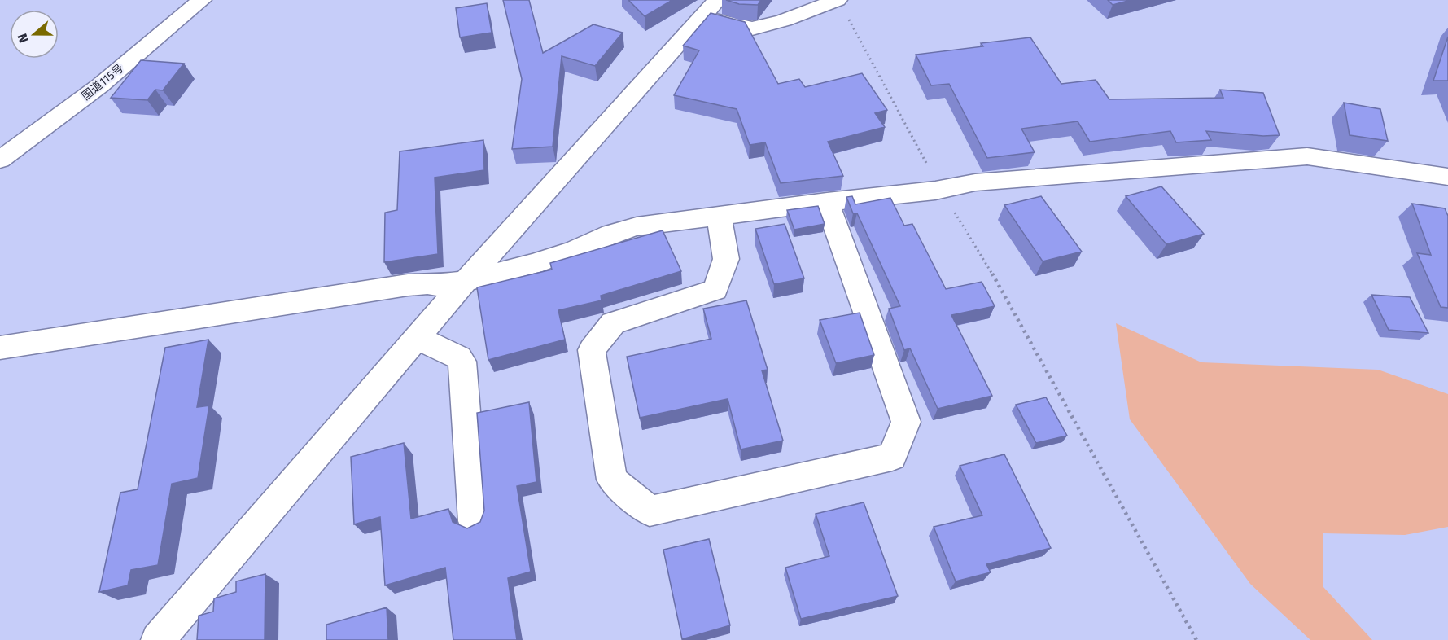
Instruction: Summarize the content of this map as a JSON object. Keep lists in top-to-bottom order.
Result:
{
  "streets": {
    "main road": ["国道115号"]
  },
  "north": "left"
}
